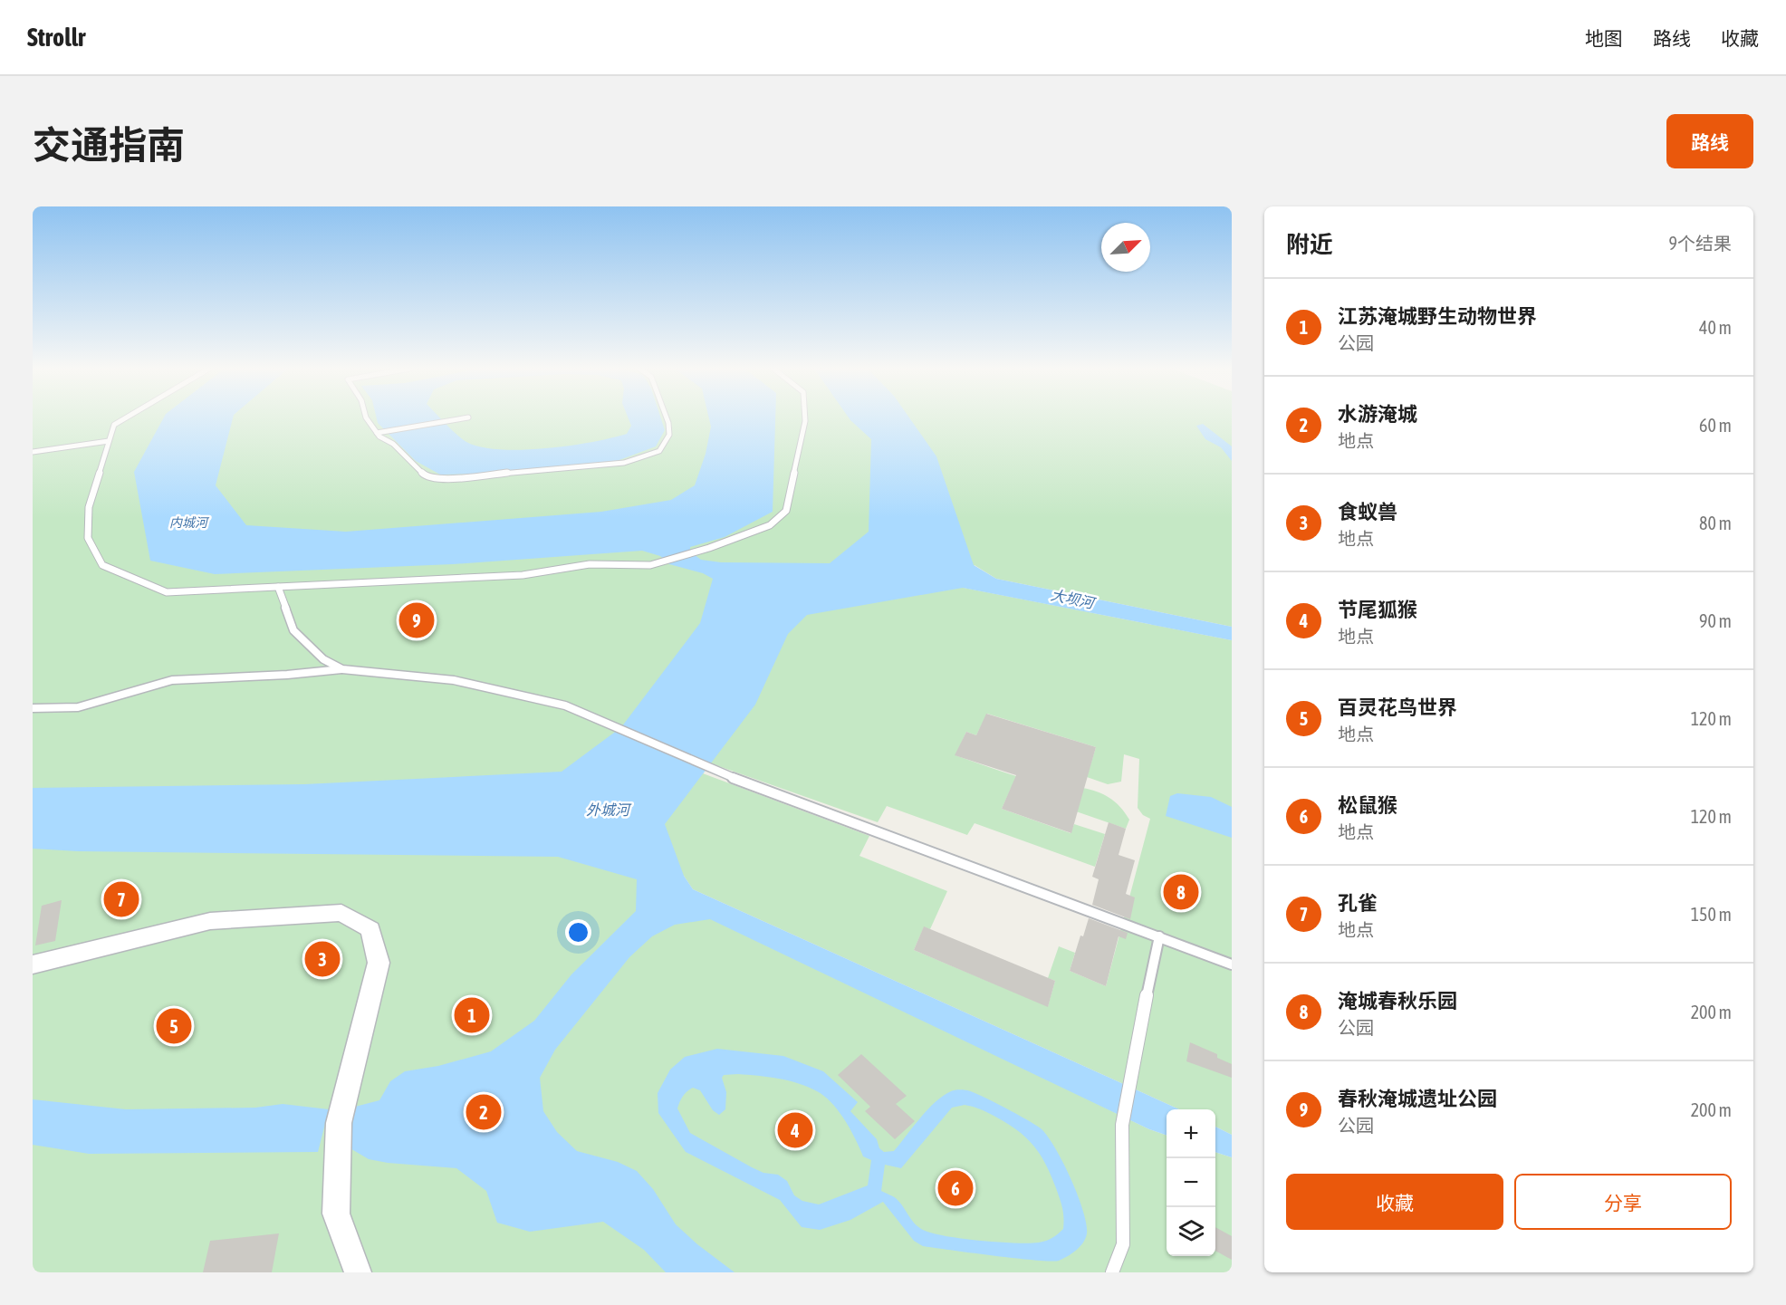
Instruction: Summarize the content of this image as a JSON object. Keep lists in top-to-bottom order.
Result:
{
  "water": ["内城河", "大坝河", "外城河"],
  "north": "top right",
  "page": {
    "header": "Strollr",
    "nav": ["地图", "路线", "收藏"],
    "title": "交通指南",
    "buttons": [
      "路线",
      ["收藏", "分享"]
    ],
    "heading": ["附近", "9个结果"],
    "list": [
      {
        "mark": "1",
        "name": "江苏淹城野生动物世界",
        "note": "公园",
        "value": "40 m"
      },
      {
        "mark": "2",
        "name": "水游淹城",
        "note": "地点",
        "value": "60 m"
      },
      {
        "mark": "3",
        "name": "食蚁兽",
        "note": "地点",
        "value": "80 m"
      },
      {
        "mark": "4",
        "name": "节尾狐猴",
        "note": "地点",
        "value": "90 m"
      },
      {
        "mark": "5",
        "name": "百灵花鸟世界",
        "note": "地点",
        "value": "120 m"
      },
      {
        "mark": "6",
        "name": "松鼠猴",
        "note": "地点",
        "value": "120 m"
      },
      {
        "mark": "7",
        "name": "孔雀",
        "note": "地点",
        "value": "150 m"
      },
      {
        "mark": "8",
        "name": "淹城春秋乐园",
        "note": "公园",
        "value": "200 m"
      },
      {
        "mark": "9",
        "name": "春秋淹城遗址公园",
        "note": "公园",
        "value": "200 m"
      }
    ],
    "pins": [
      "9",
      "8",
      "7",
      "3",
      "1",
      "5",
      "2",
      "4",
      "6"
    ],
    "map_buttons": ["+", "−"]
  }
}
